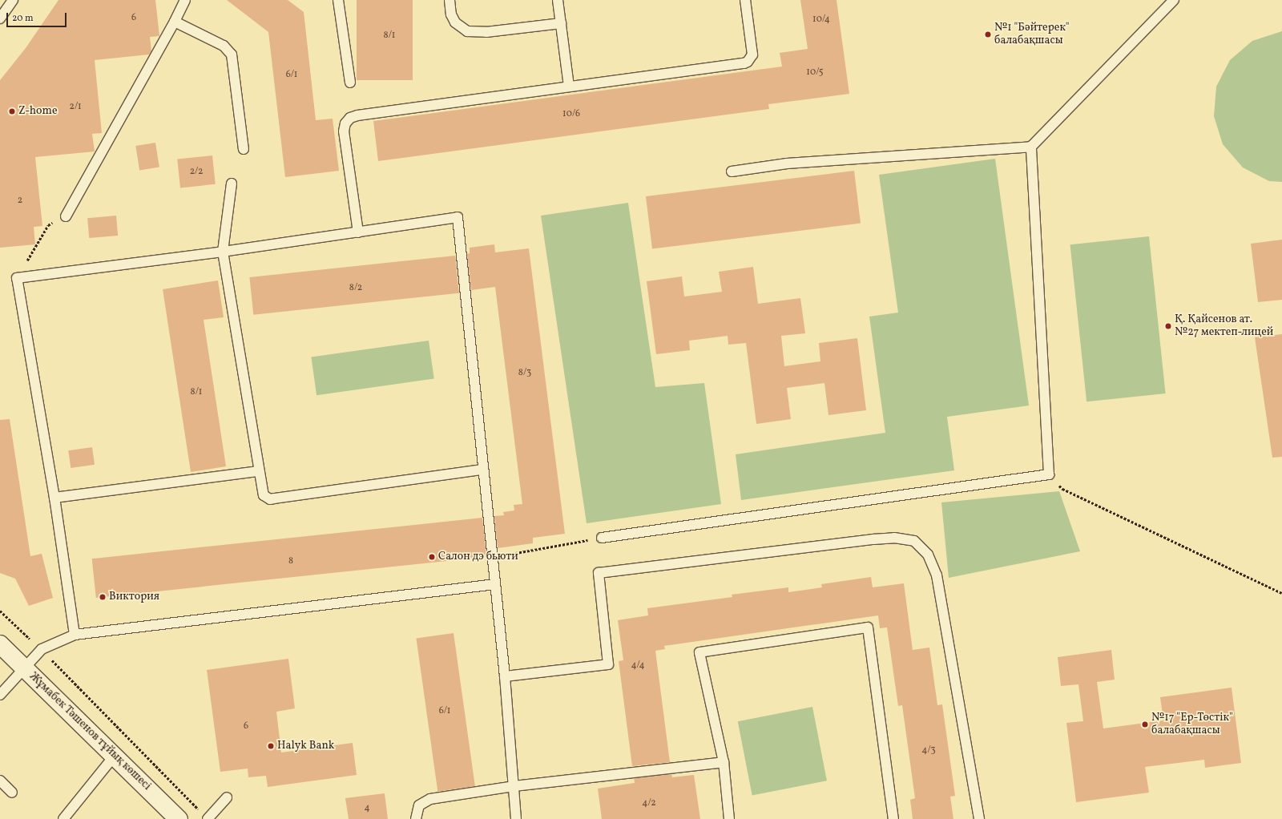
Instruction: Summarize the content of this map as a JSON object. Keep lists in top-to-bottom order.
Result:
{
  "streets": {
    "street": ["Жұмабек Тәшенов тұйық көшесі"]
  },
  "places": [
    "№1 \"Бәйтерек\" балабақшасы",
    "Z-home",
    "Қ. Қайсенов ат. №27 мектеп-лицей",
    "Салон дэ бьюти",
    "Виктория",
    "№17 \"Ер-Төстік\" балабақшасы",
    "Halyk Bank"
  ],
  "house_numbers": [
    "6",
    "10/4",
    "8/1",
    "10/5",
    "6/1",
    "2/1",
    "10/6",
    "2/2",
    "2",
    "8/2",
    "8/3",
    "8/1",
    "8",
    "4/4",
    "6/1",
    "6",
    "4/3",
    "4/2",
    "4"
  ],
  "scale_bar": "20 m"
}
